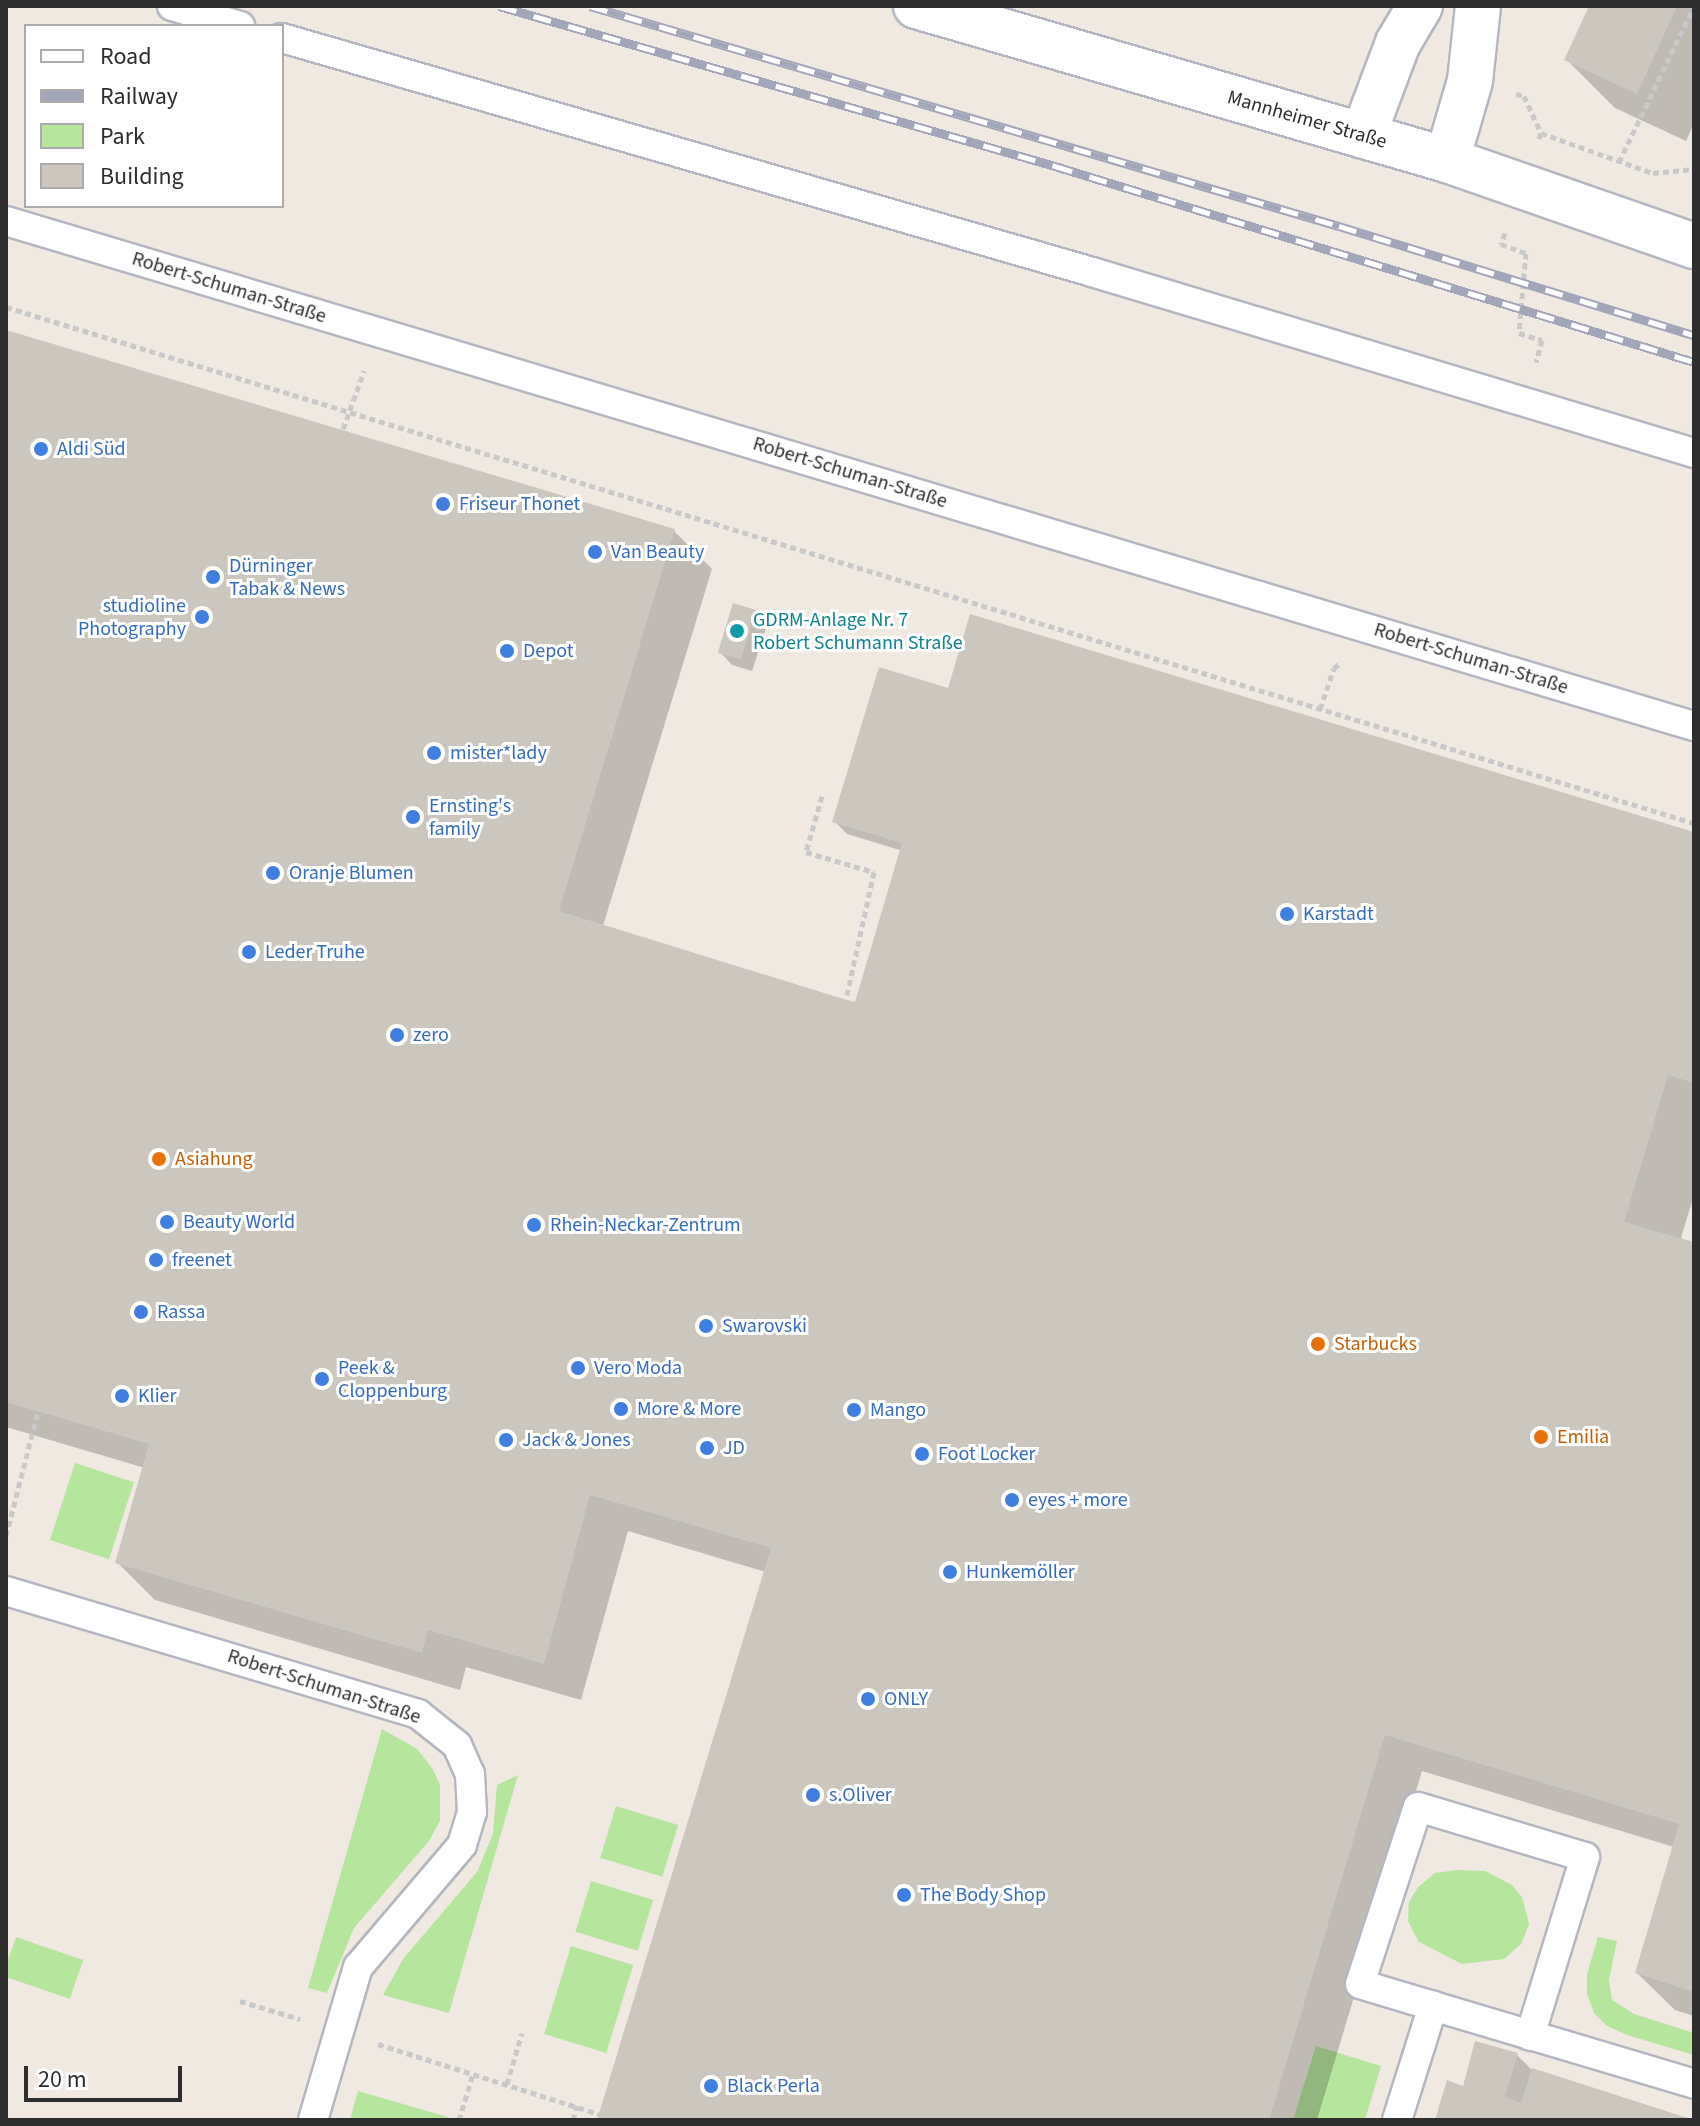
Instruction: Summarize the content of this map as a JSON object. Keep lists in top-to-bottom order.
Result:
{
  "streets": {
    "main road": ["Mannheimer Straße"],
    "lane": ["Robert-Schuman-Straße"]
  },
  "places": [
    "Aldi Süd",
    "Friseur Thonet",
    "Van Beauty",
    "Dürninger Tabak & News",
    "studioline Photography",
    "GDRM-Anlage Nr. 7 Robert Schumann Straße",
    "Depot",
    "mister*lady",
    "Ernsting's family",
    "Oranje Blumen",
    "Karstadt",
    "Leder Truhe",
    "zero",
    "Asiahung",
    "Beauty World",
    "Rhein-Neckar-Zentrum",
    "freenet",
    "Rassa",
    "Swarovski",
    "Starbucks",
    "Vero Moda",
    "Peek & Cloppenburg",
    "Klier",
    "More & More",
    "Mango",
    "Emilia",
    "Jack & Jones",
    "JD",
    "Foot Locker",
    "eyes + more",
    "Hunkemöller",
    "ONLY",
    "s.Oliver",
    "The Body Shop",
    "Black Perla"
  ],
  "legend": [
    "Road",
    "Railway",
    "Park",
    "Building"
  ],
  "scale_bar": "20 m"
}
